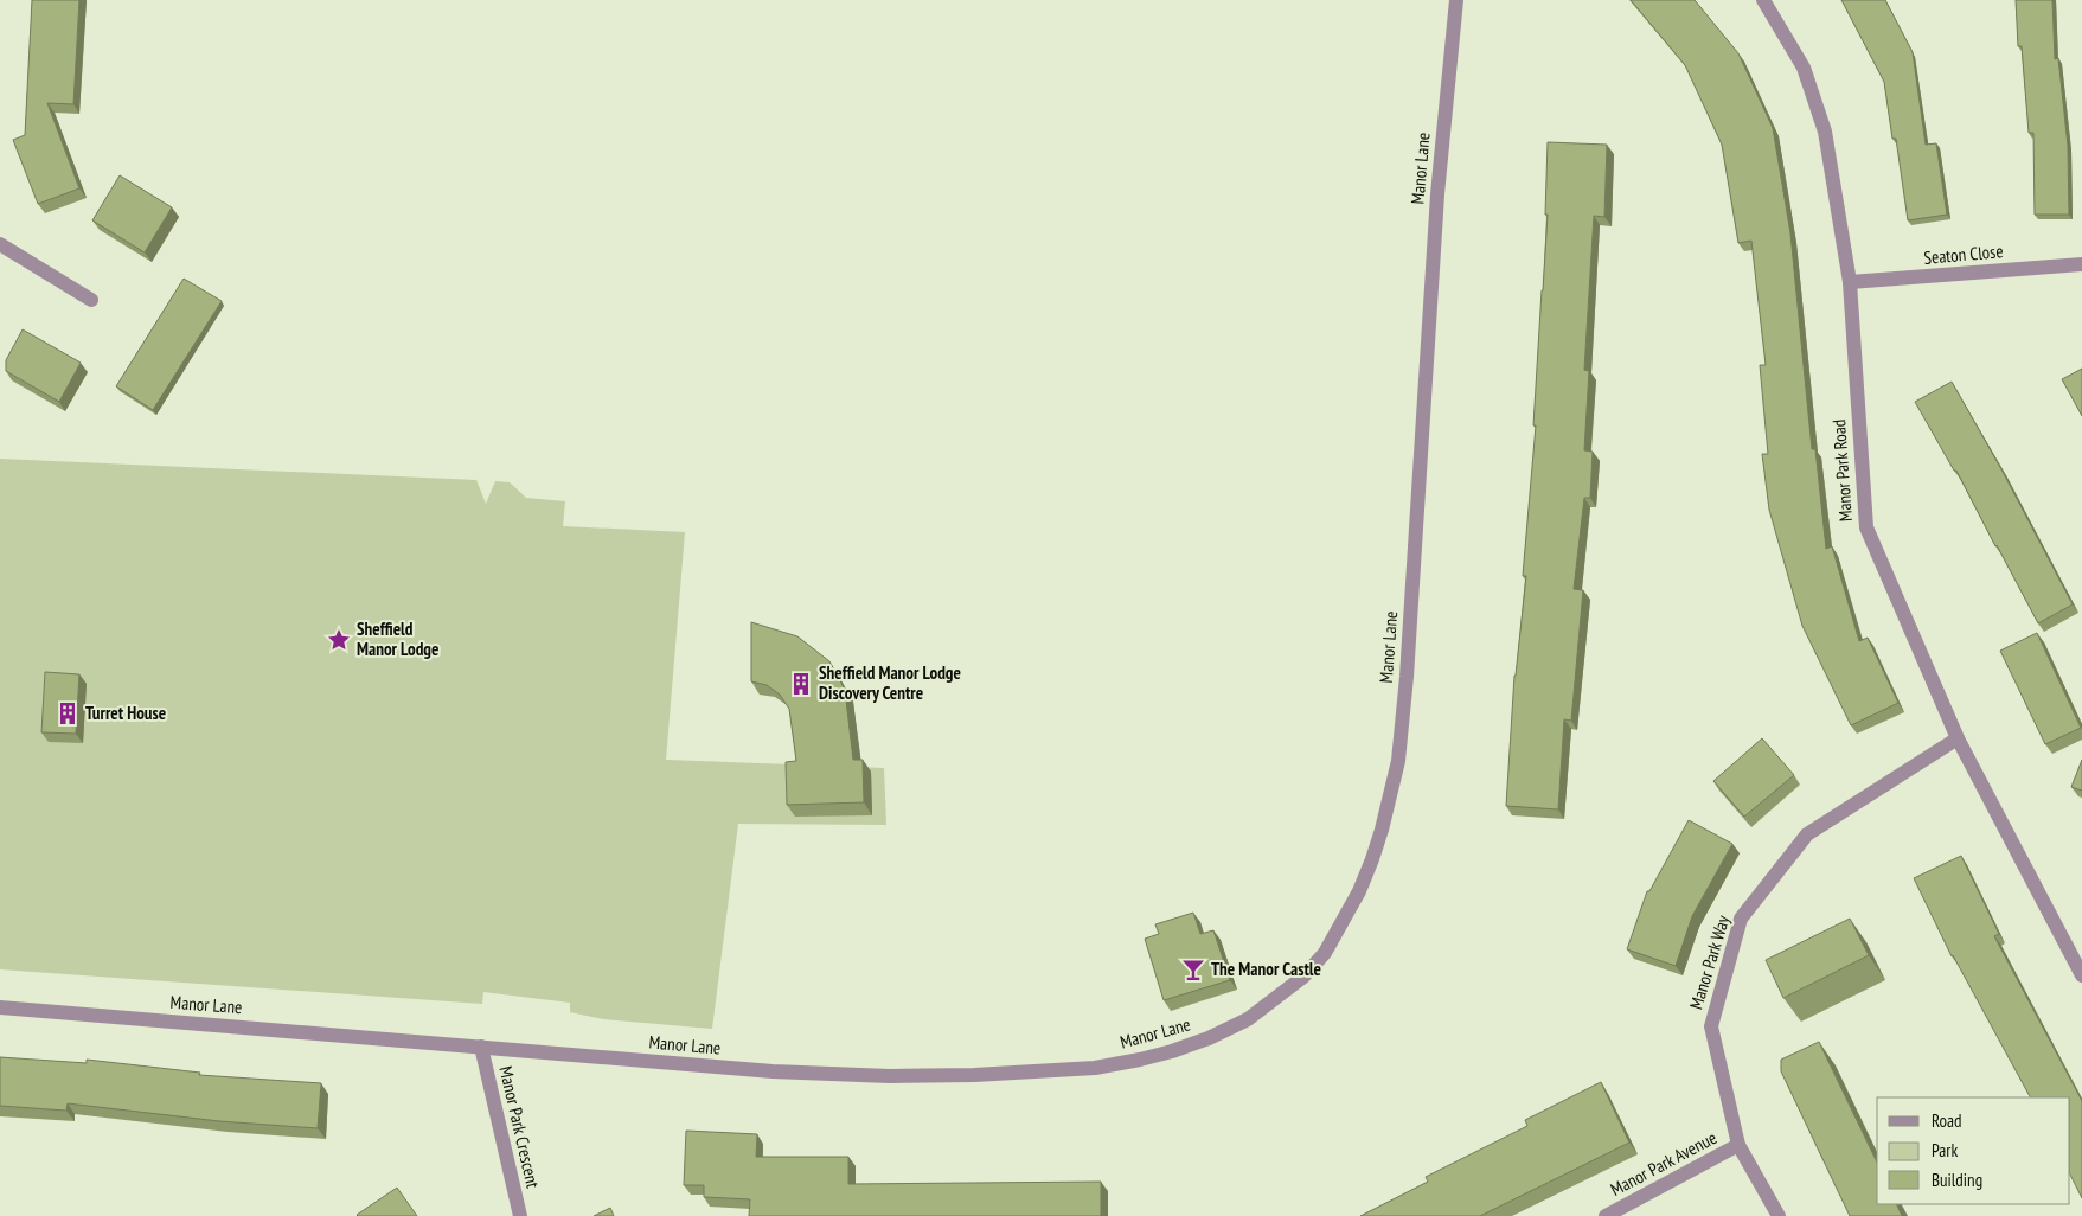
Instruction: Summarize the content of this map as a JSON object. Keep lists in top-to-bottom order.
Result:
{
  "streets": {
    "street": [
      "Manor Lane",
      "Seaton Close",
      "Manor Park Road",
      "Manor Park Way",
      "Manor Park Crescent",
      "Manor Park Avenue"
    ]
  },
  "crossings": [
    ["Manor Lane", "Manor Park Crescent"],
    ["Seaton Close", "Manor Park Road"],
    ["Manor Park Road", "Manor Park Way"],
    ["Manor Park Way", "Manor Park Avenue"]
  ],
  "places": {
    "place": ["Sheffield Manor Lodge"],
    "building": ["Sheffield Manor Lodge Discovery Centre", "Turret House"],
    "bar": ["The Manor Castle"]
  },
  "legend": ["Road", "Park", "Building"]
}
